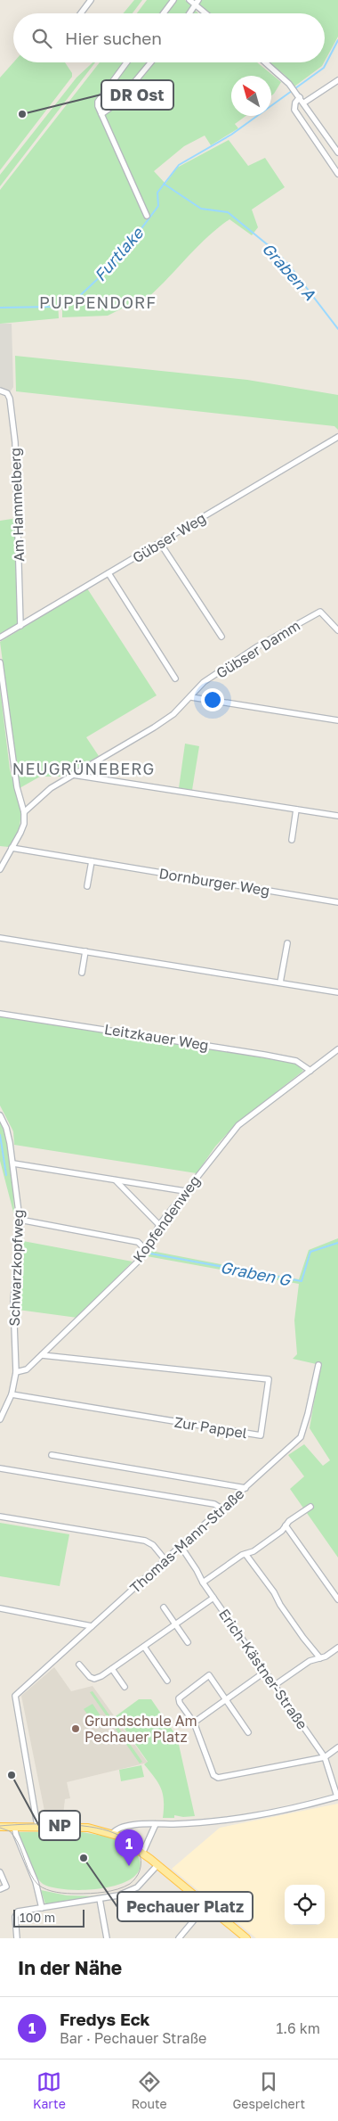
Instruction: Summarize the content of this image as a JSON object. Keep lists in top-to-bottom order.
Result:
{
  "streets": {
    "street": [
      "Am Hammelberg",
      "Gübser Weg",
      "Gübser Damm",
      "Dornburger Weg",
      "Leitzkauer Weg",
      "Kopfendenweg",
      "Schwarzkopfweg",
      "Zur Pappel",
      "Thomas-Mann-Straße",
      "Erich-Kästner-Straße"
    ]
  },
  "crossings": [
    ["Am Hammelberg", "Gübser Weg"],
    ["Leitzkauer Weg", "Kopfendenweg"],
    ["Kopfendenweg", "Schwarzkopfweg"],
    ["Kopfendenweg", "Zur Pappel"],
    ["Schwarzkopfweg", "Zur Pappel"],
    ["Thomas-Mann-Straße", "Erich-Kästner-Straße"]
  ],
  "districts": ["PUPPENDORF", "NEUGRÜNEBERG"],
  "water": ["Furtlake", "Graben A", "Graben G"],
  "places": [
    "DR Ost",
    "Grundschule Am Pechauer Platz",
    "NP",
    "Pechauer Platz"
  ],
  "scale_bar": "100 m",
  "north": "top left",
  "page": {
    "search": "Hier suchen",
    "pins": "1",
    "scale": "100 m",
    "heading": "In der Nähe",
    "list": [
      {
        "mark": "1",
        "name": "Fredys Eck",
        "note": "Bar · Pechauer Straße",
        "value": "1.6 km"
      }
    ],
    "nav": ["Karte", "Route", "Gespeichert"]
  }
}
